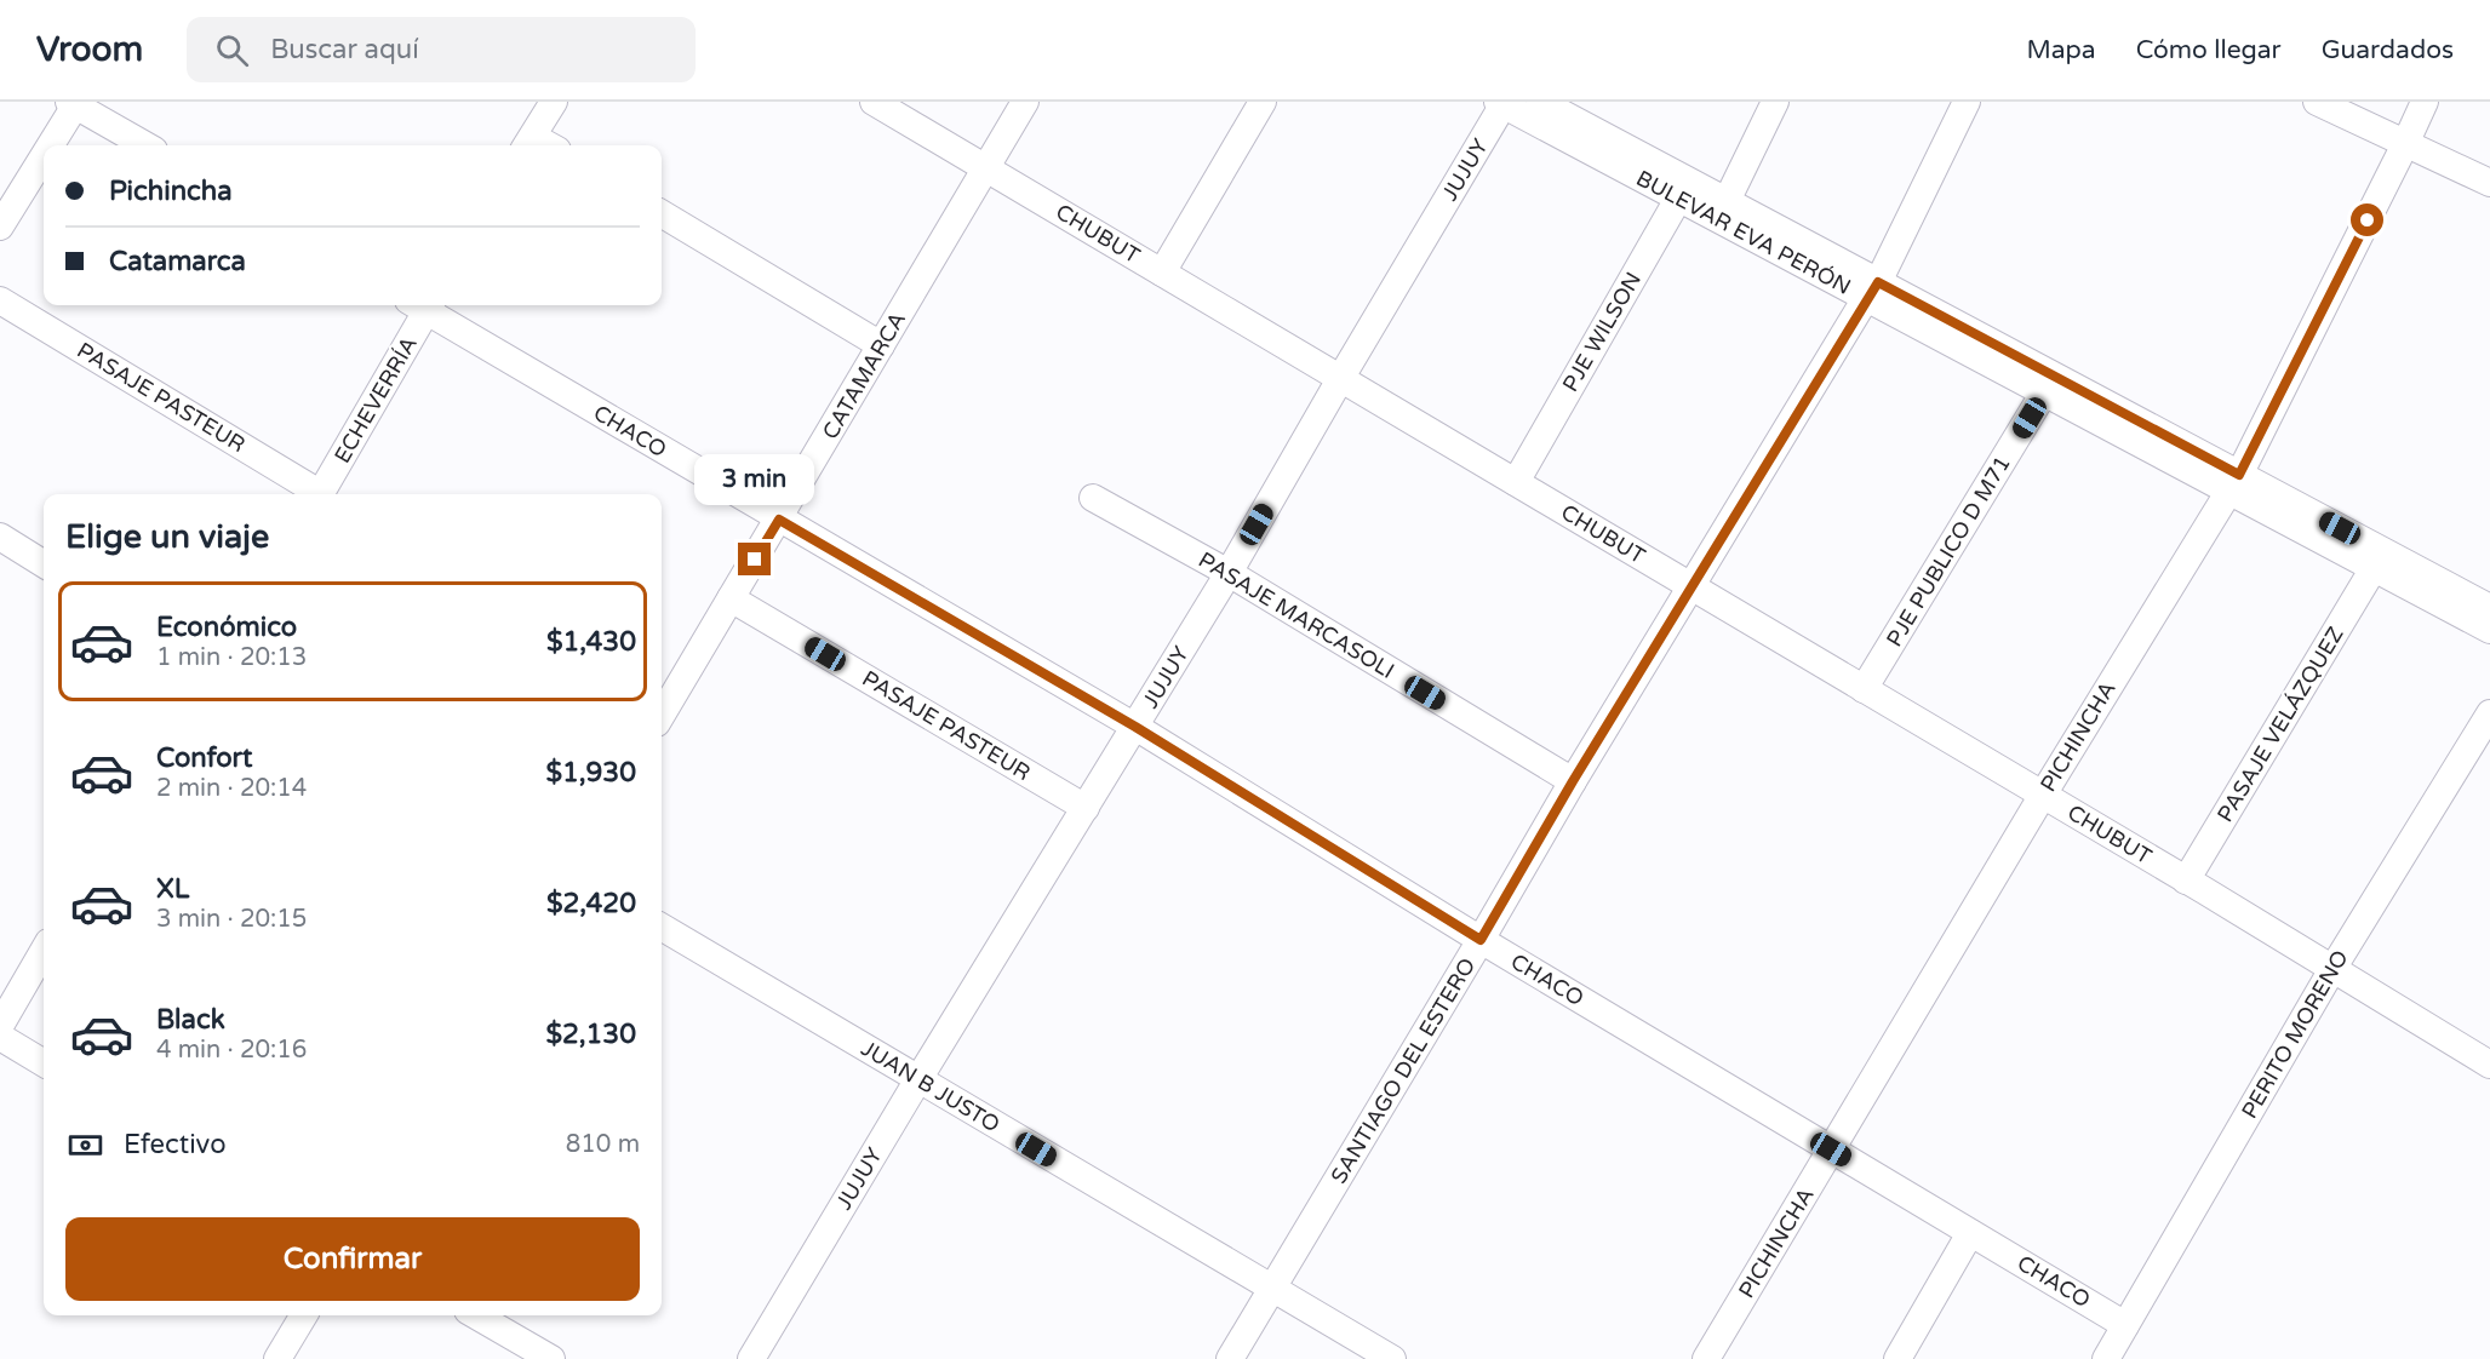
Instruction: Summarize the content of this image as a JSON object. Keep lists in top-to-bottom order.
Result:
{
  "streets": {
    "street": [
      "JUJUY",
      "BULEVAR EVA PERÓN",
      "CHUBUT",
      "PJE WILSON",
      "CATAMARCA",
      "PASAJE PASTEUR",
      "ECHEVERRÍA",
      "CHACO",
      "PJE PUBLICO D M71",
      "PASAJE MARCASOLI",
      "PASAJE VELÁZQUEZ",
      "PICHINCHA",
      "PERITO MORENO",
      "SANTIAGO DEL ESTERO",
      "JUAN B JUSTO"
    ]
  },
  "crossings": [
    ["JUJUY", "BULEVAR EVA PERÓN"],
    ["JUJUY", "CHUBUT"],
    ["JUJUY", "PASAJE PASTEUR"],
    ["JUJUY", "CHACO"],
    ["JUJUY", "PASAJE MARCASOLI"],
    ["JUJUY", "JUAN B JUSTO"],
    ["BULEVAR EVA PERÓN", "PJE WILSON"],
    ["BULEVAR EVA PERÓN", "PJE PUBLICO D M71"],
    ["BULEVAR EVA PERÓN", "PASAJE VELÁZQUEZ"],
    ["BULEVAR EVA PERÓN", "PICHINCHA"],
    ["BULEVAR EVA PERÓN", "SANTIAGO DEL ESTERO"],
    ["CHUBUT", "PJE WILSON"],
    ["CHUBUT", "CATAMARCA"],
    ["CHUBUT", "PJE PUBLICO D M71"],
    ["CHUBUT", "PASAJE VELÁZQUEZ"],
    ["CHUBUT", "PICHINCHA"],
    ["CHUBUT", "PERITO MORENO"],
    ["CHUBUT", "SANTIAGO DEL ESTERO"],
    ["CATAMARCA", "PASAJE PASTEUR"],
    ["CATAMARCA", "CHACO"],
    ["CHACO", "PICHINCHA"],
    ["CHACO", "PERITO MORENO"],
    ["CHACO", "SANTIAGO DEL ESTERO"],
    ["PASAJE MARCASOLI", "SANTIAGO DEL ESTERO"],
    ["SANTIAGO DEL ESTERO", "JUAN B JUSTO"]
  ],
  "page": {
    "header": "Vroom",
    "search": "Buscar aquí",
    "nav": ["Mapa", "Cómo llegar", "Guardados"],
    "banner": ["Pichincha", "Catamarca"],
    "bubble": "3 min",
    "heading": "Elige un viaje",
    "list": [
      {
        "name": "Económico",
        "note": "1 min · 20:13",
        "value": "$1,430"
      },
      {
        "name": "Confort",
        "note": "2 min · 20:14",
        "value": "$1,930"
      },
      {
        "name": "XL",
        "note": "3 min · 20:15",
        "value": "$2,420"
      },
      {
        "name": "Black",
        "note": "4 min · 20:16",
        "value": "$2,130"
      }
    ],
    "pay": ["Efectivo", "810 m"],
    "buttons": "Confirmar"
  }
}
